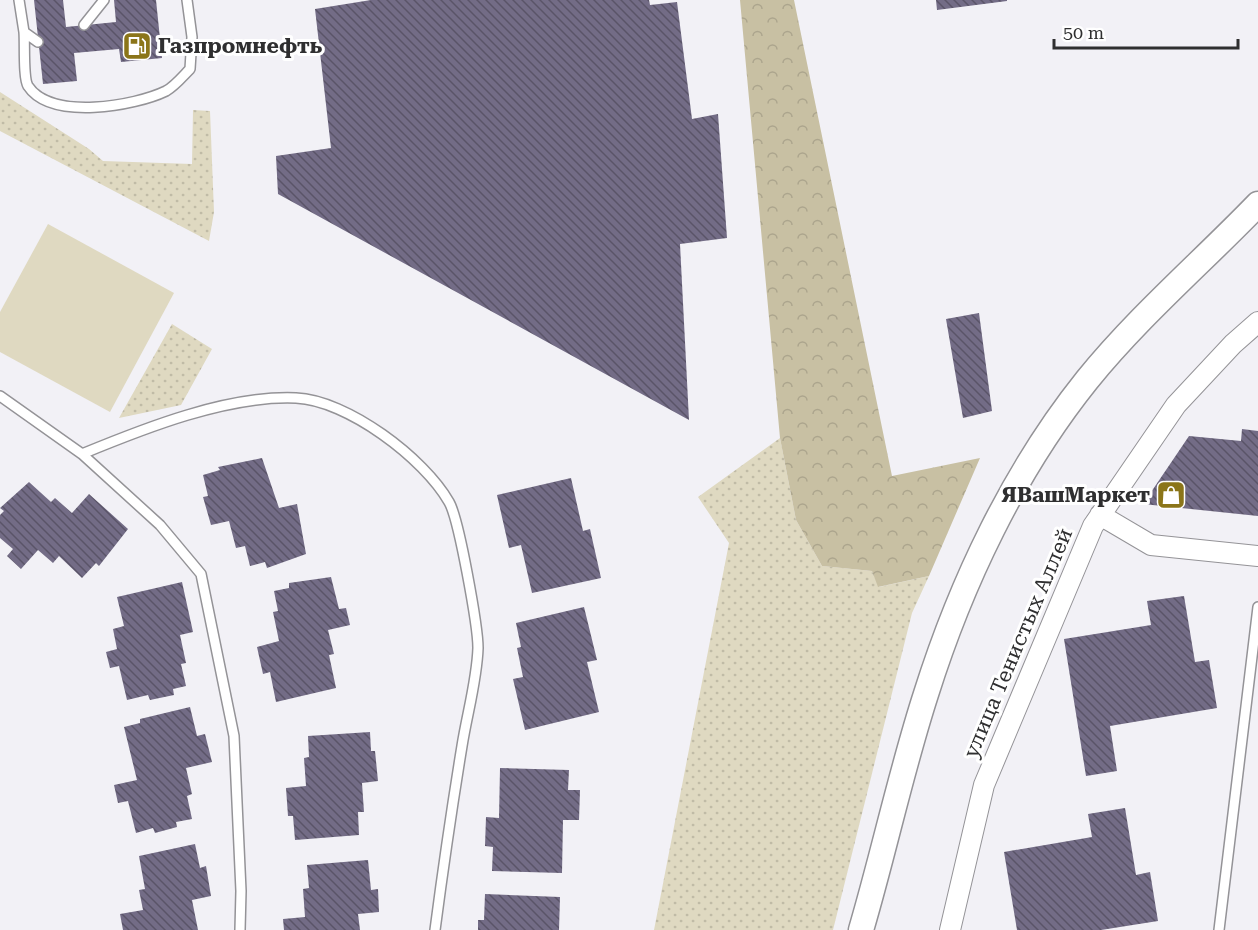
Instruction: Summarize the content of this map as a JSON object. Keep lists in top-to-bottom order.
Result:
{
  "streets": {
    "street": ["улица Тенистых Аллей"]
  },
  "places": {
    "fuel station": ["Газпромнефть"],
    "shop": ["ЯВашМаркет"]
  },
  "scale_bar": "50 m"
}
